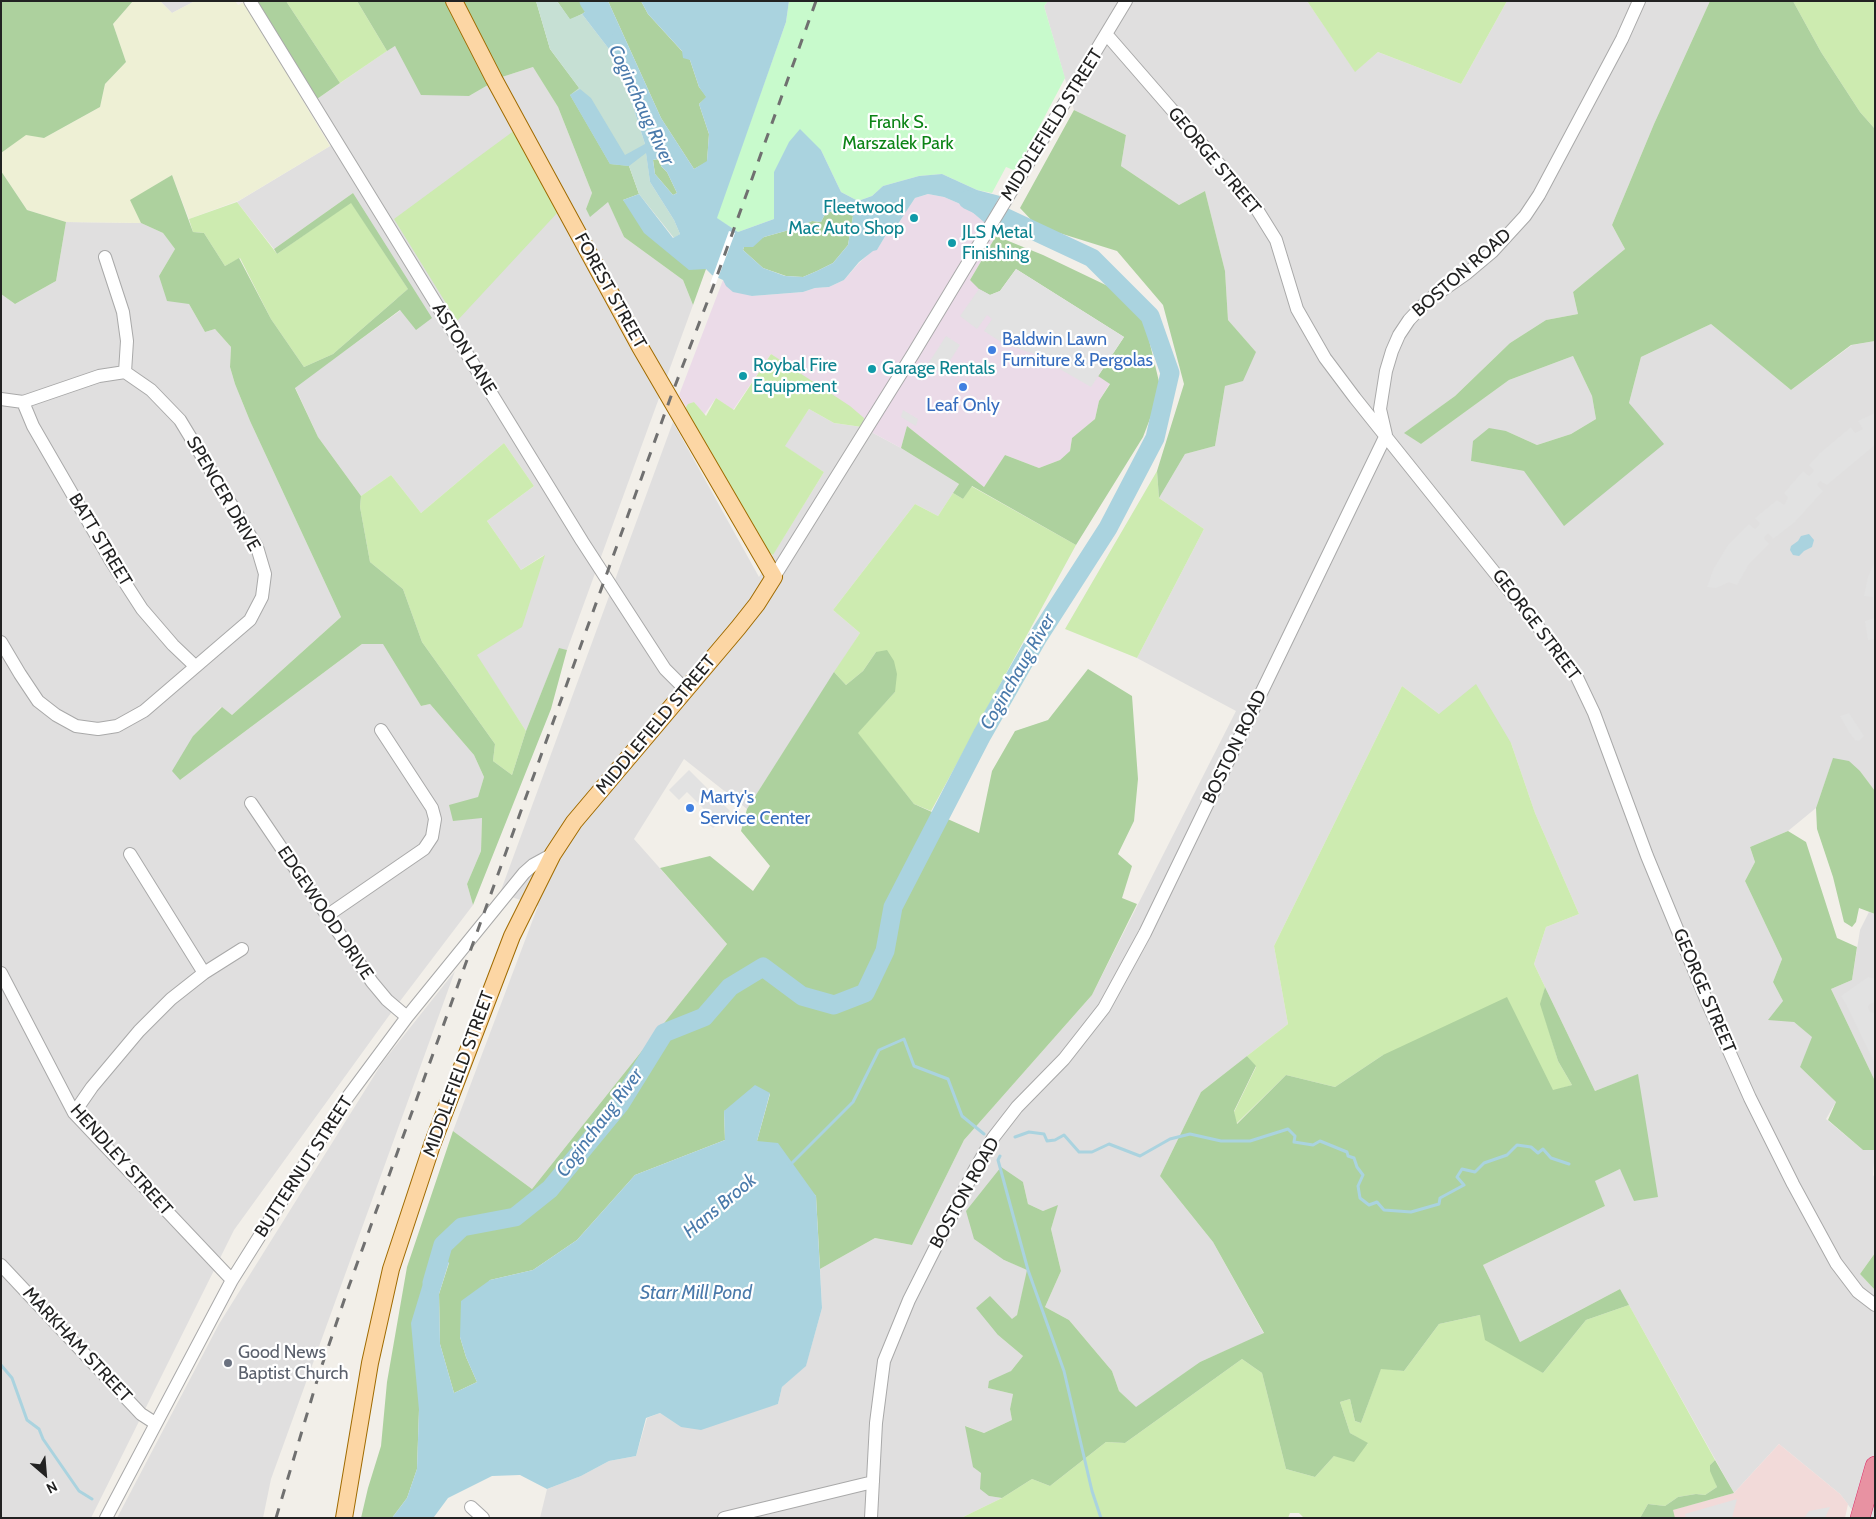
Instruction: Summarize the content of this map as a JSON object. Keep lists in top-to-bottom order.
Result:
{
  "streets": {
    "main road": ["MIDDLEFIELD STREET", "FOREST STREET"],
    "street": [
      "GEORGE STREET",
      "BOSTON ROAD",
      "ASTON LANE",
      "SPENCER DRIVE",
      "BATT STREET",
      "EDGEWOOD DRIVE",
      "HENDLEY STREET",
      "BUTTERNUT STREET",
      "MARKHAM STREET"
    ]
  },
  "crossings": [
    ["MIDDLEFIELD STREET", "GEORGE STREET"],
    ["MIDDLEFIELD STREET", "FOREST STREET"],
    ["MIDDLEFIELD STREET", "ASTON LANE"],
    ["MIDDLEFIELD STREET", "BUTTERNUT STREET"],
    ["GEORGE STREET", "BOSTON ROAD"],
    ["SPENCER DRIVE", "BATT STREET"],
    ["EDGEWOOD DRIVE", "BUTTERNUT STREET"],
    ["HENDLEY STREET", "BUTTERNUT STREET"],
    ["BUTTERNUT STREET", "MARKHAM STREET"]
  ],
  "water": ["Coginchaug River", "Hans Brook", "Starr Mill Pond"],
  "parks": ["Frank S. Marszalek Park"],
  "places": [
    "Fleetwood Mac Auto Shop",
    "JLS Metal Finishing",
    "Baldwin Lawn Furniture & Pergolas",
    "Garage Rentals",
    "Roybal Fire Equipment",
    "Leaf Only",
    "Marty's Service Center",
    "Good News Baptist Church"
  ],
  "north": "bottom right"
}
